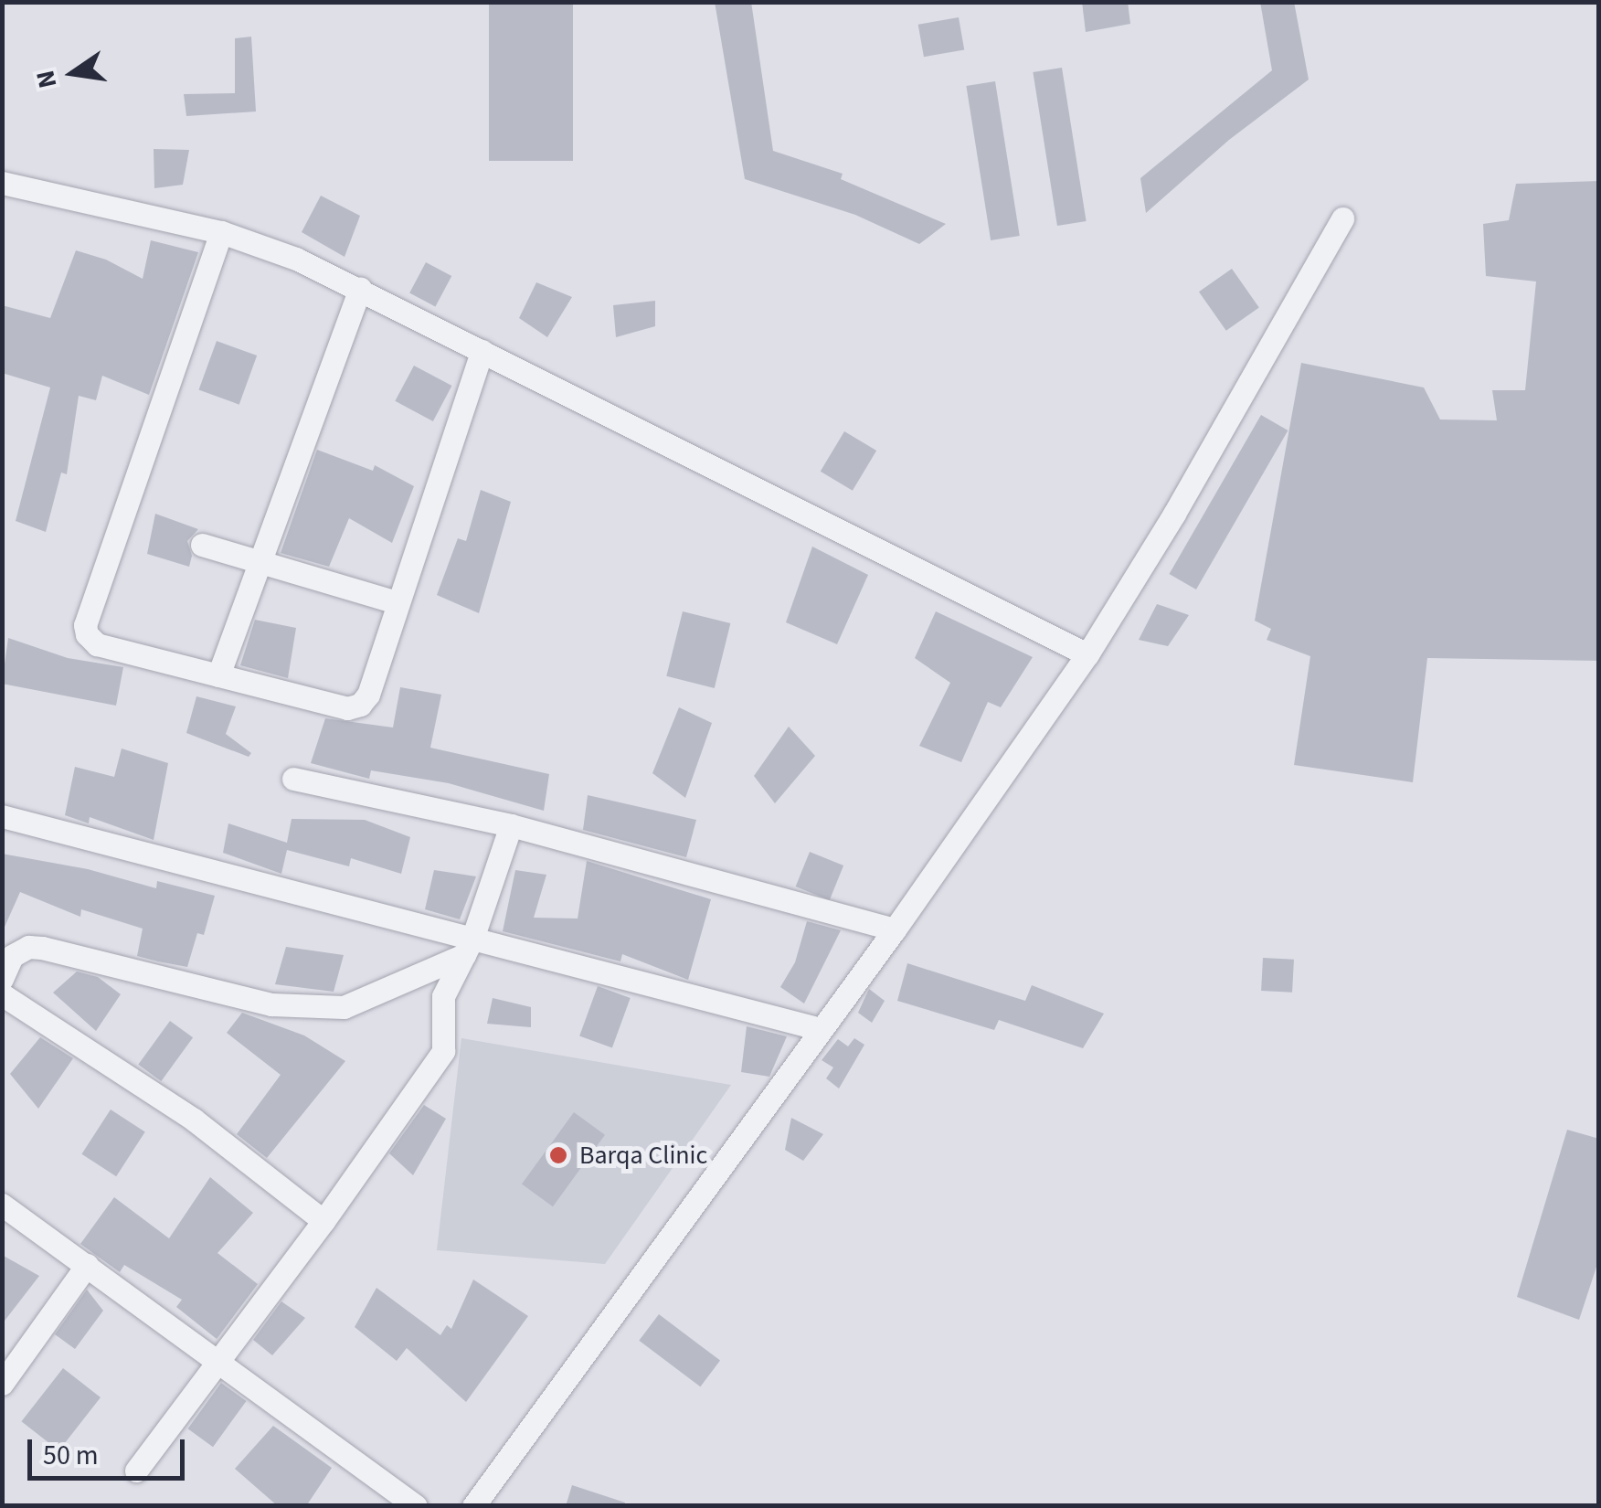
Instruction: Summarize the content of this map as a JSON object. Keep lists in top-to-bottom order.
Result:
{
  "places": ["Barqa Clinic"],
  "scale_bar": "50 m",
  "north": "left"
}
